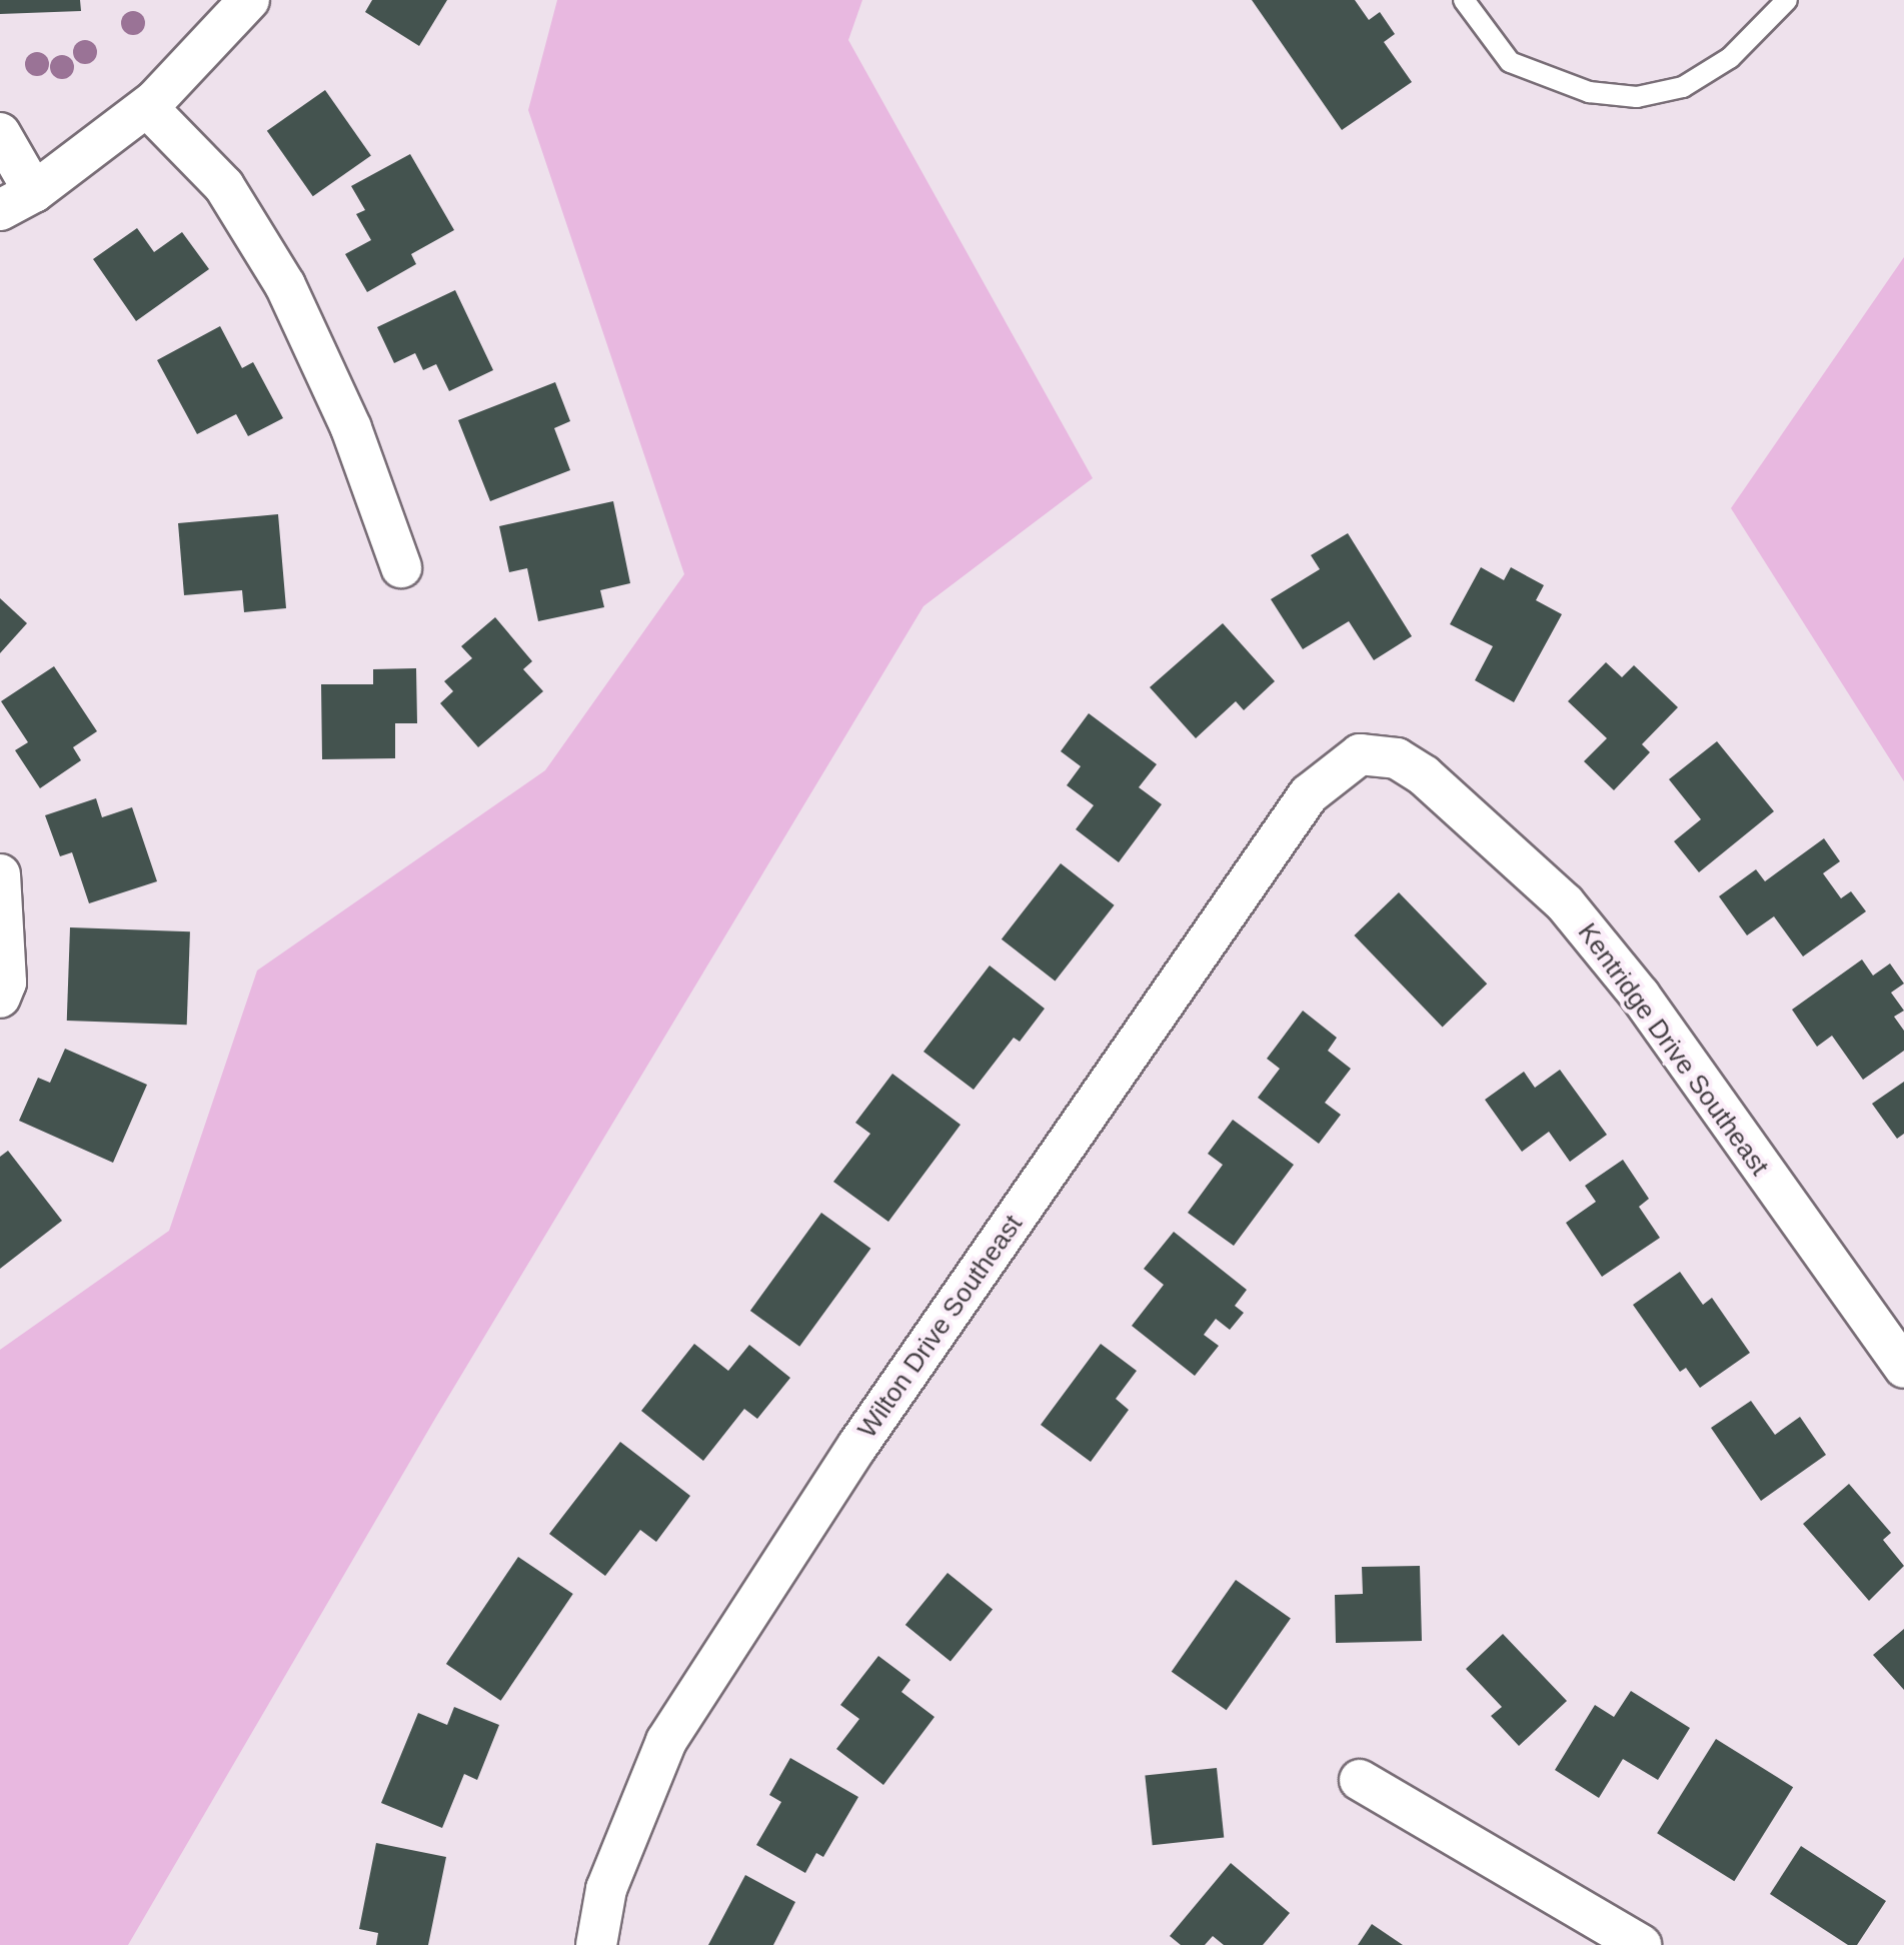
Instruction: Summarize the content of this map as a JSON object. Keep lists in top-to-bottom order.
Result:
{
  "streets": {
    "street": ["Kentridge Drive Southeast", "Wilton Drive Southeast"]
  },
  "crossings": [
    ["Kentridge Drive Southeast", "Wilton Drive Southeast"]
  ]
}
